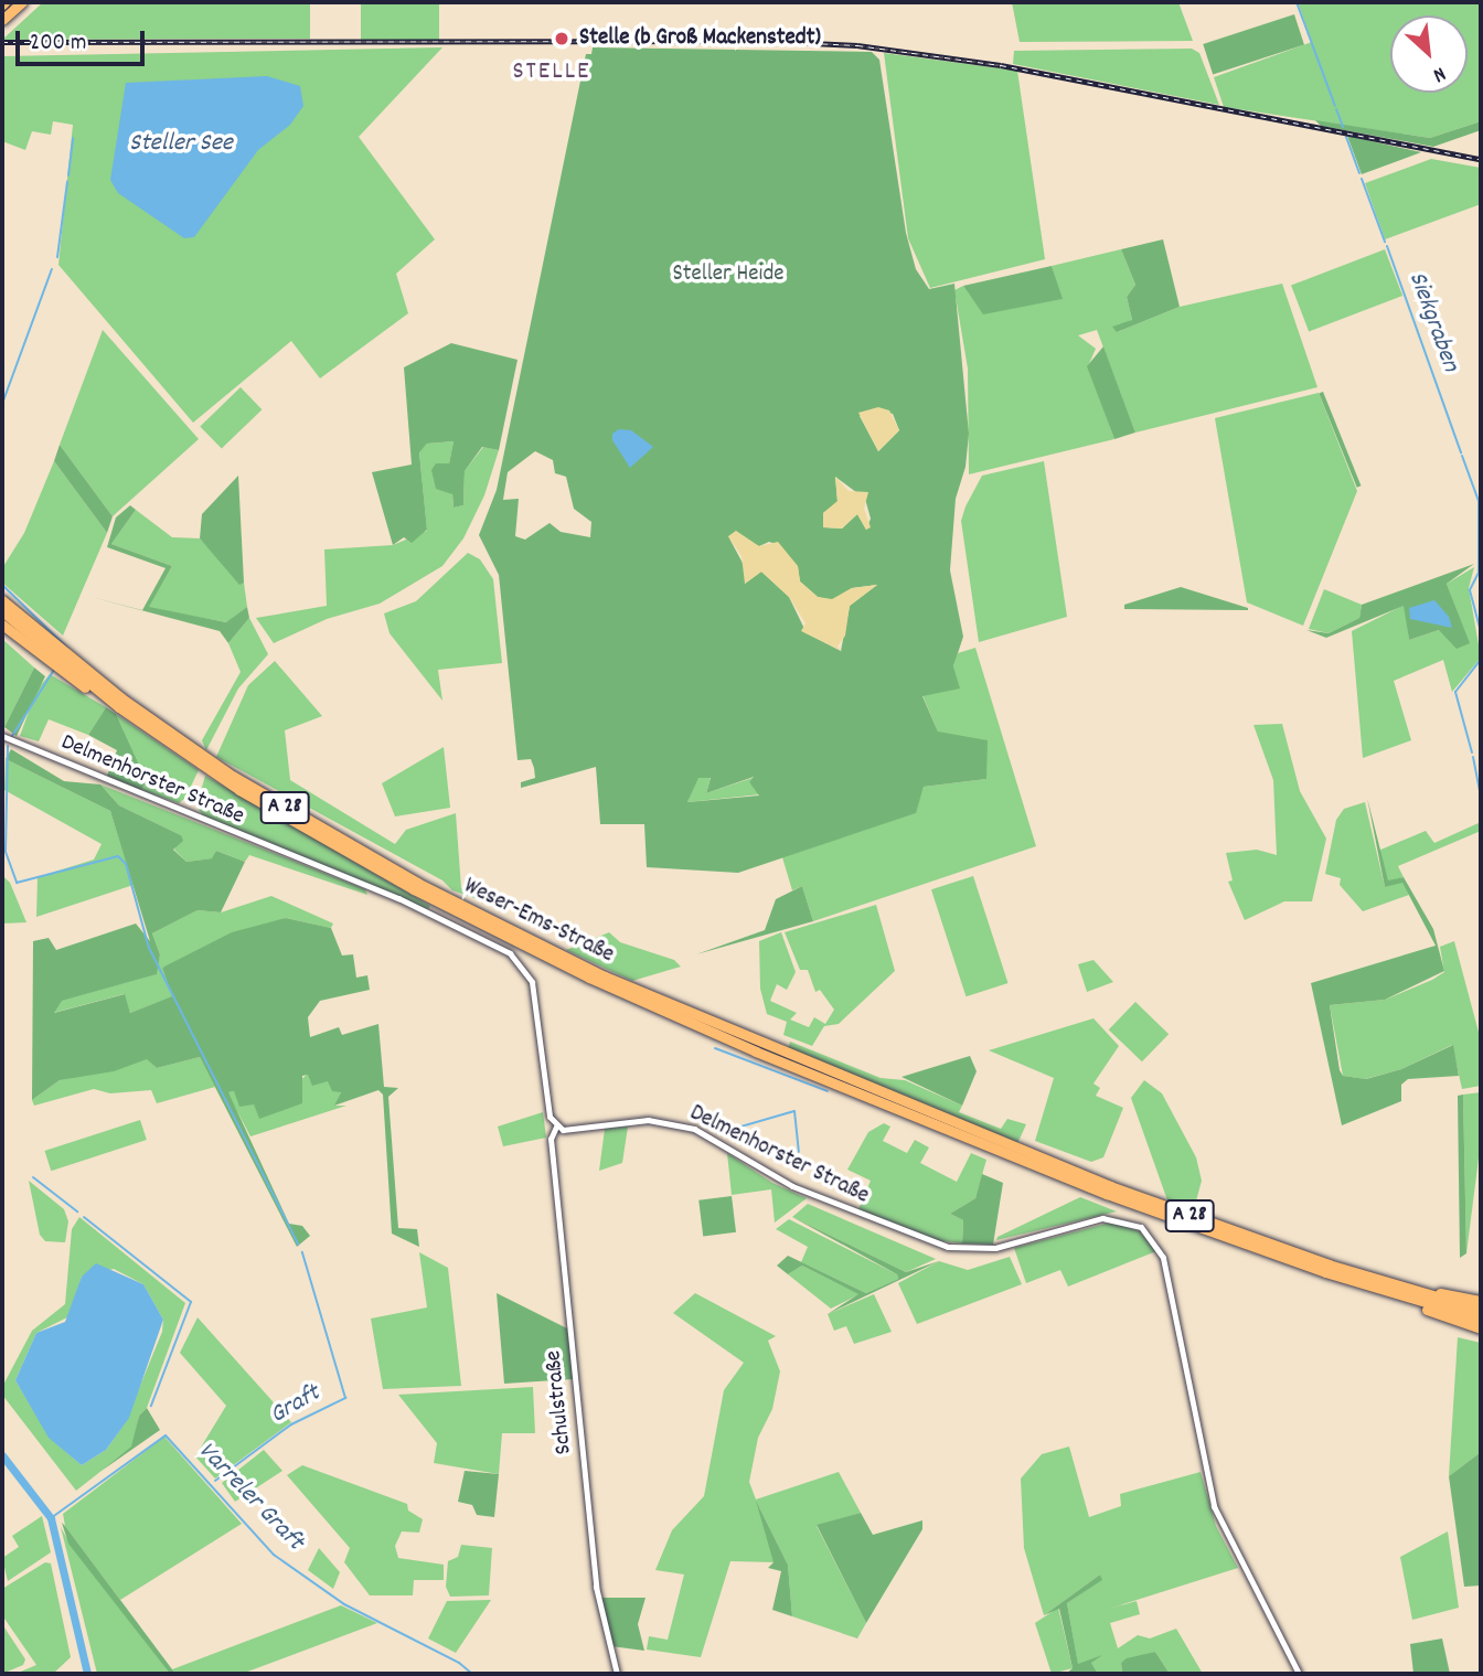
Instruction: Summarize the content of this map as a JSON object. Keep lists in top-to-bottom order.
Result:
{
  "streets": {
    "highway": ["A 28", "Weser-Ems-Straße"],
    "street": ["Delmenhorster Straße", "Schulstraße"]
  },
  "crossings": [
    ["Delmenhorster Straße", "Schulstraße"],
    ["A 28", "Weser-Ems-Straße"]
  ],
  "districts": ["STELLE"],
  "water": [
    "Steller See",
    "Siekgraben",
    "Graft",
    "Varreler Graft"
  ],
  "parks": ["Steller Heide"],
  "places": ["Stelle (b Groß Mackenstedt)"],
  "scale_bar": "200 m",
  "north": "bottom right"
}
